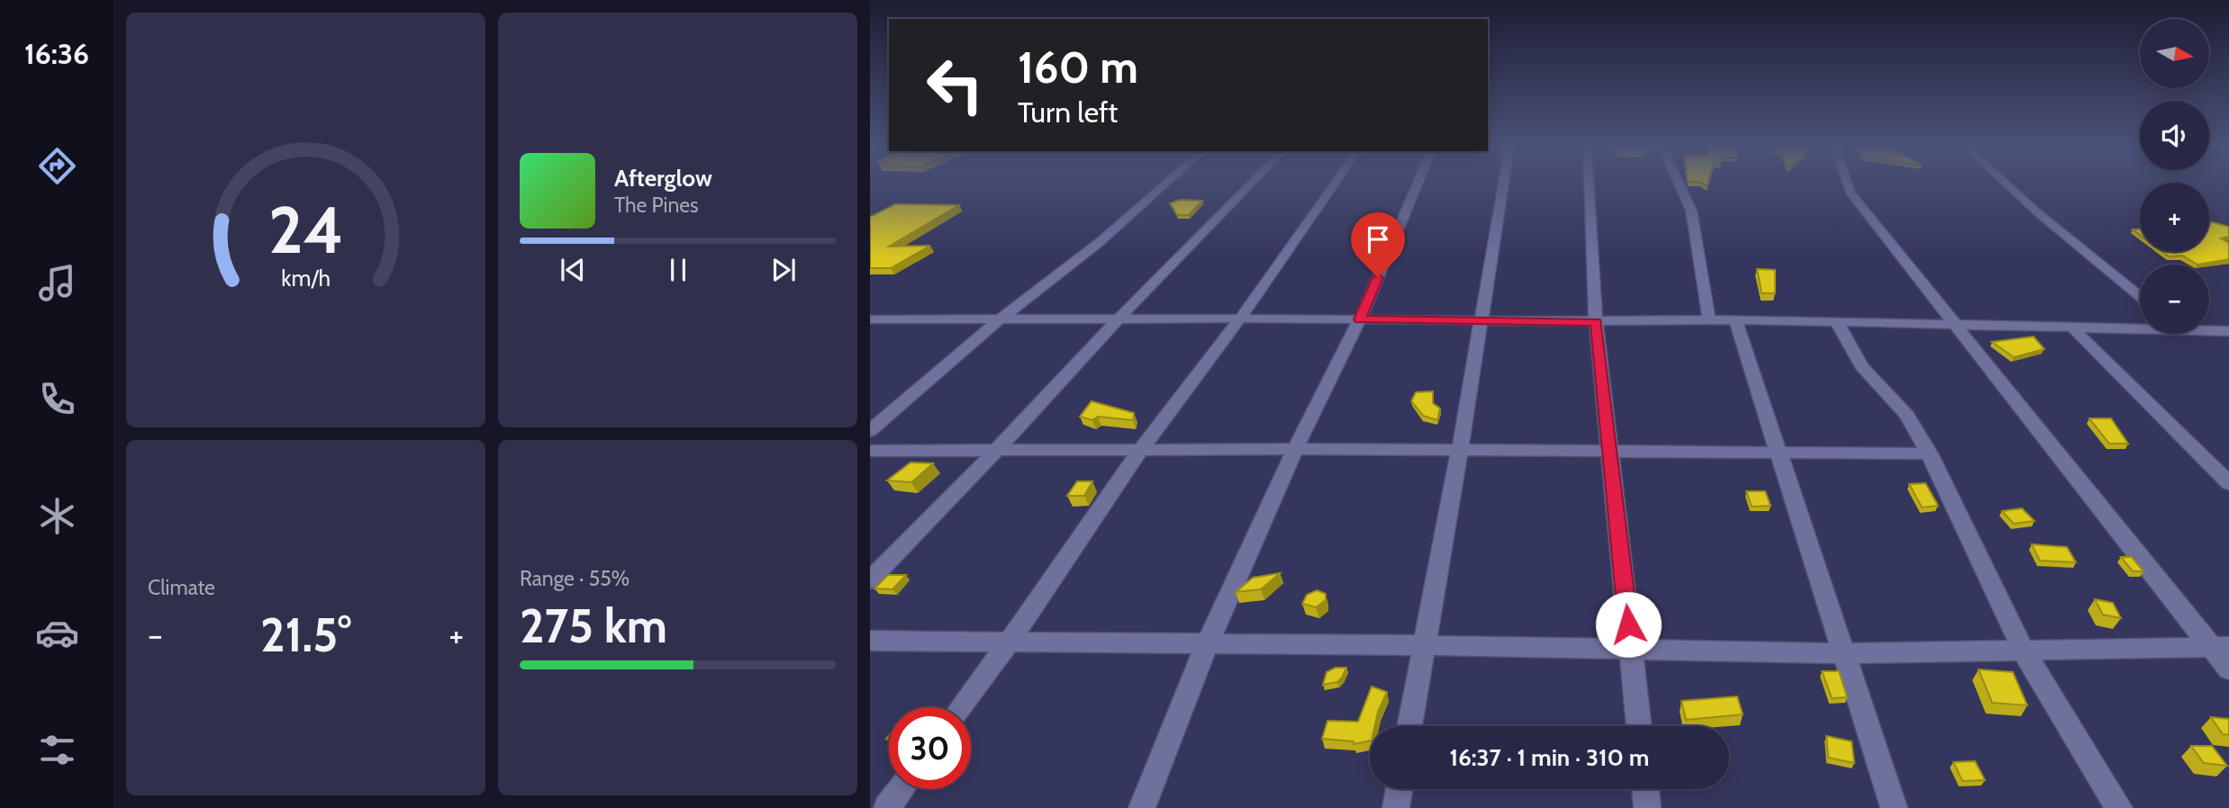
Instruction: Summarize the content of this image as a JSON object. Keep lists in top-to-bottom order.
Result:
{
  "north": "right",
  "page": {
    "tabs": "16:36",
    "map_buttons": ["+", "−"],
    "turn": ["160 m", "Turn left"],
    "song": ["Afterglow", "The Pines"],
    "tile": [
      "Climate",
      ["Range · 55%", "275 km"]
    ],
    "heat": ["−", "21.5°", "+"],
    "limit": "30",
    "trip": "16:37 · 1 min · 310 m",
    "gauge": ["24", "km/h"]
  }
}
